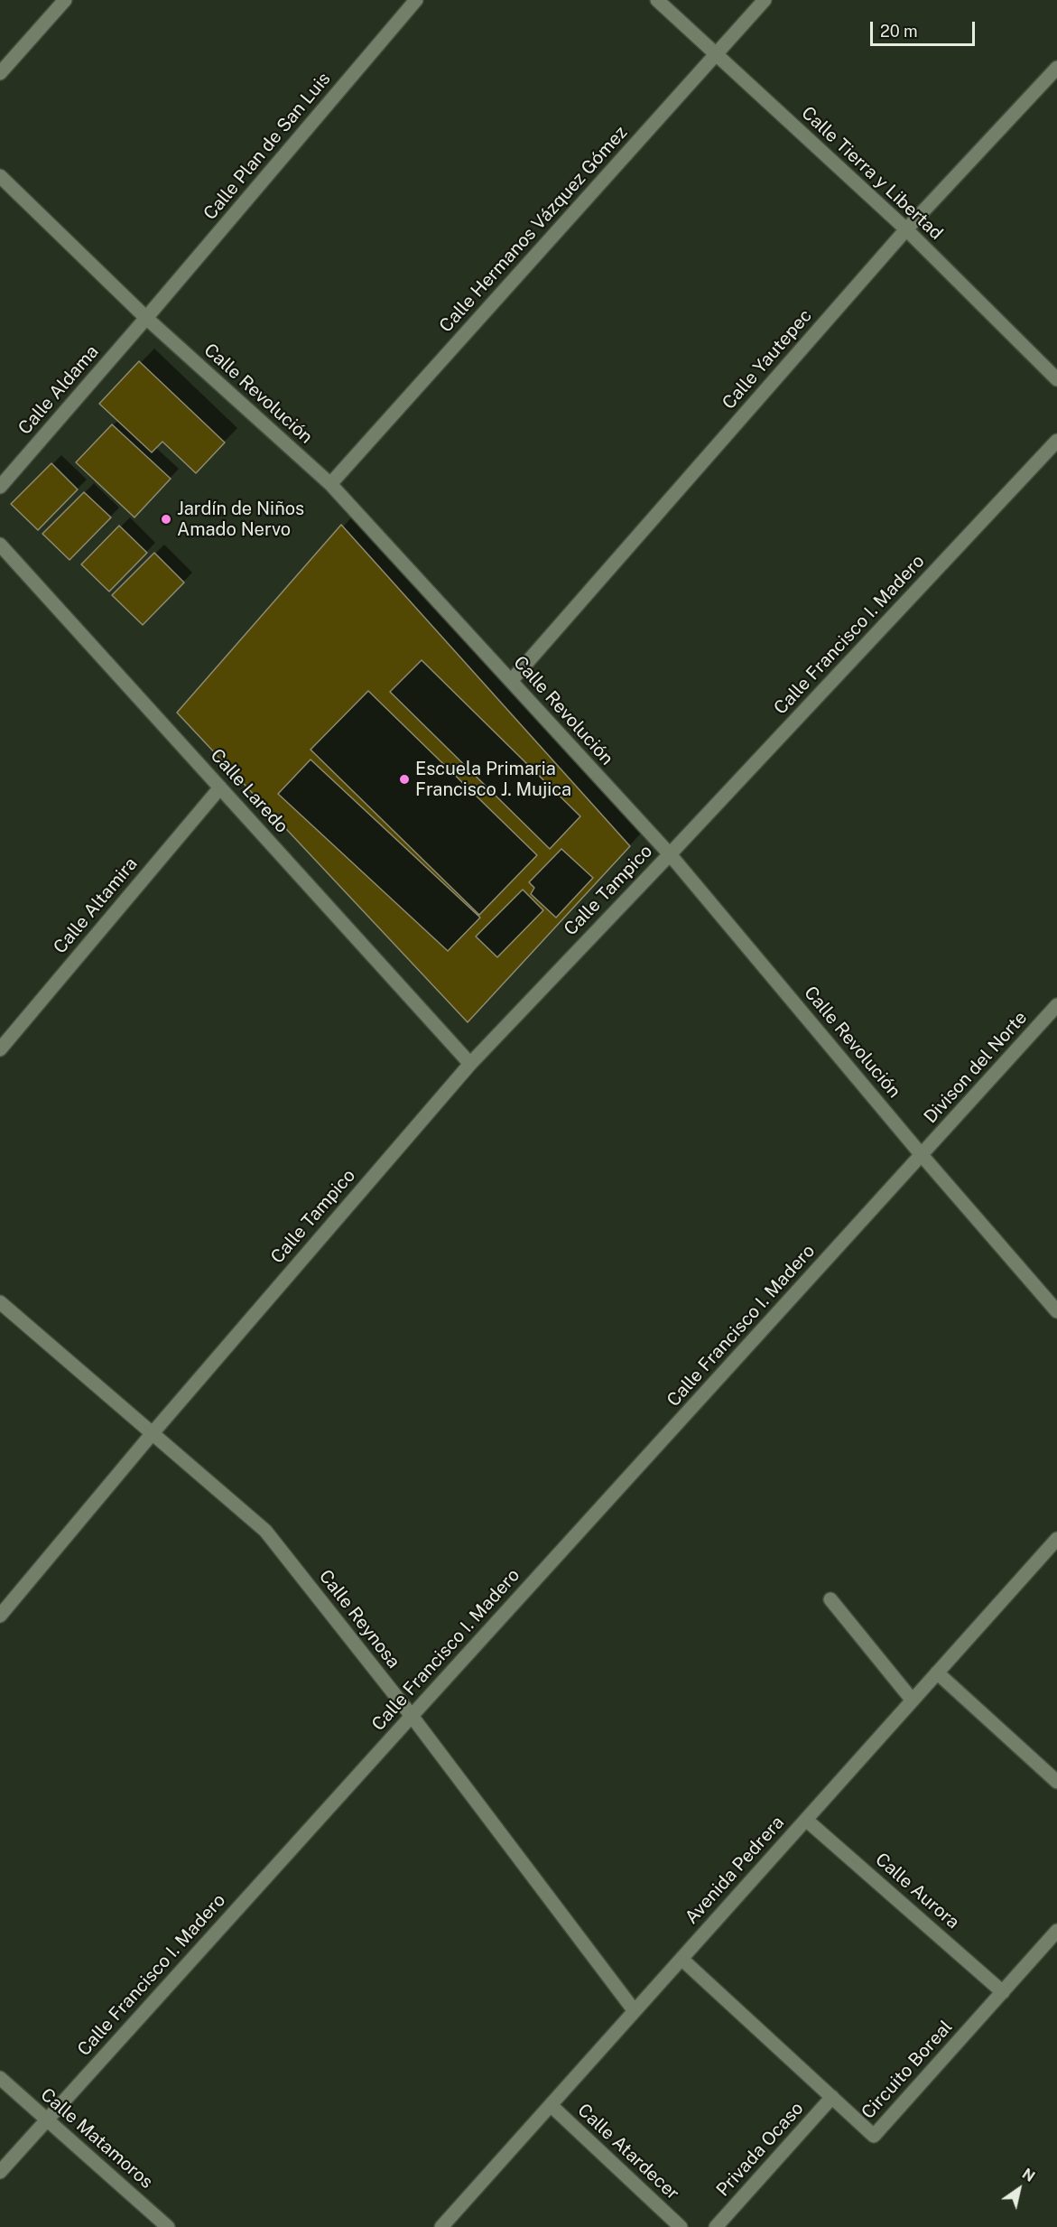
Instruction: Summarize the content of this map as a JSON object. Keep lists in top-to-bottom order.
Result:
{
  "streets": {
    "street": [
      "Calle Plan de San Luis",
      "Calle Tierra y Libertad",
      "Calle Hermanos Vázquez Gómez",
      "Calle Yautepec",
      "Calle Aldama",
      "Calle Revolución",
      "Calle Francisco I. Madero",
      "Calle Laredo",
      "Calle Tampico",
      "Calle Altamira",
      "Divison del Norte",
      "Calle Reynosa",
      "Avenida Pedrera",
      "Calle Aurora",
      "Circuito Boreal",
      "Calle Matamoros",
      "Privada Ocaso",
      "Calle Atardecer"
    ]
  },
  "crossings": [
    ["Calle Plan de San Luis", "Calle Aldama"],
    ["Calle Plan de San Luis", "Calle Revolución"],
    ["Calle Tierra y Libertad", "Calle Hermanos Vázquez Gómez"],
    ["Calle Tierra y Libertad", "Calle Yautepec"],
    ["Calle Hermanos Vázquez Gómez", "Calle Revolución"],
    ["Calle Yautepec", "Calle Revolución"],
    ["Calle Aldama", "Calle Revolución"],
    ["Calle Revolución", "Calle Francisco I. Madero"],
    ["Calle Revolución", "Calle Tampico"],
    ["Calle Revolución", "Divison del Norte"],
    ["Calle Francisco I. Madero", "Calle Tampico"],
    ["Calle Francisco I. Madero", "Divison del Norte"],
    ["Calle Francisco I. Madero", "Calle Reynosa"],
    ["Calle Francisco I. Madero", "Calle Matamoros"],
    ["Calle Laredo", "Calle Tampico"],
    ["Calle Laredo", "Calle Altamira"],
    ["Calle Tampico", "Calle Reynosa"],
    ["Calle Reynosa", "Avenida Pedrera"],
    ["Avenida Pedrera", "Calle Aurora"],
    ["Avenida Pedrera", "Circuito Boreal"],
    ["Avenida Pedrera", "Calle Atardecer"],
    ["Calle Aurora", "Circuito Boreal"],
    ["Circuito Boreal", "Privada Ocaso"]
  ],
  "places": ["Jardín de Niños Amado Nervo", "Escuela Primaria Francisco J. Mujica"],
  "scale_bar": "20 m",
  "north": "top right"
}
